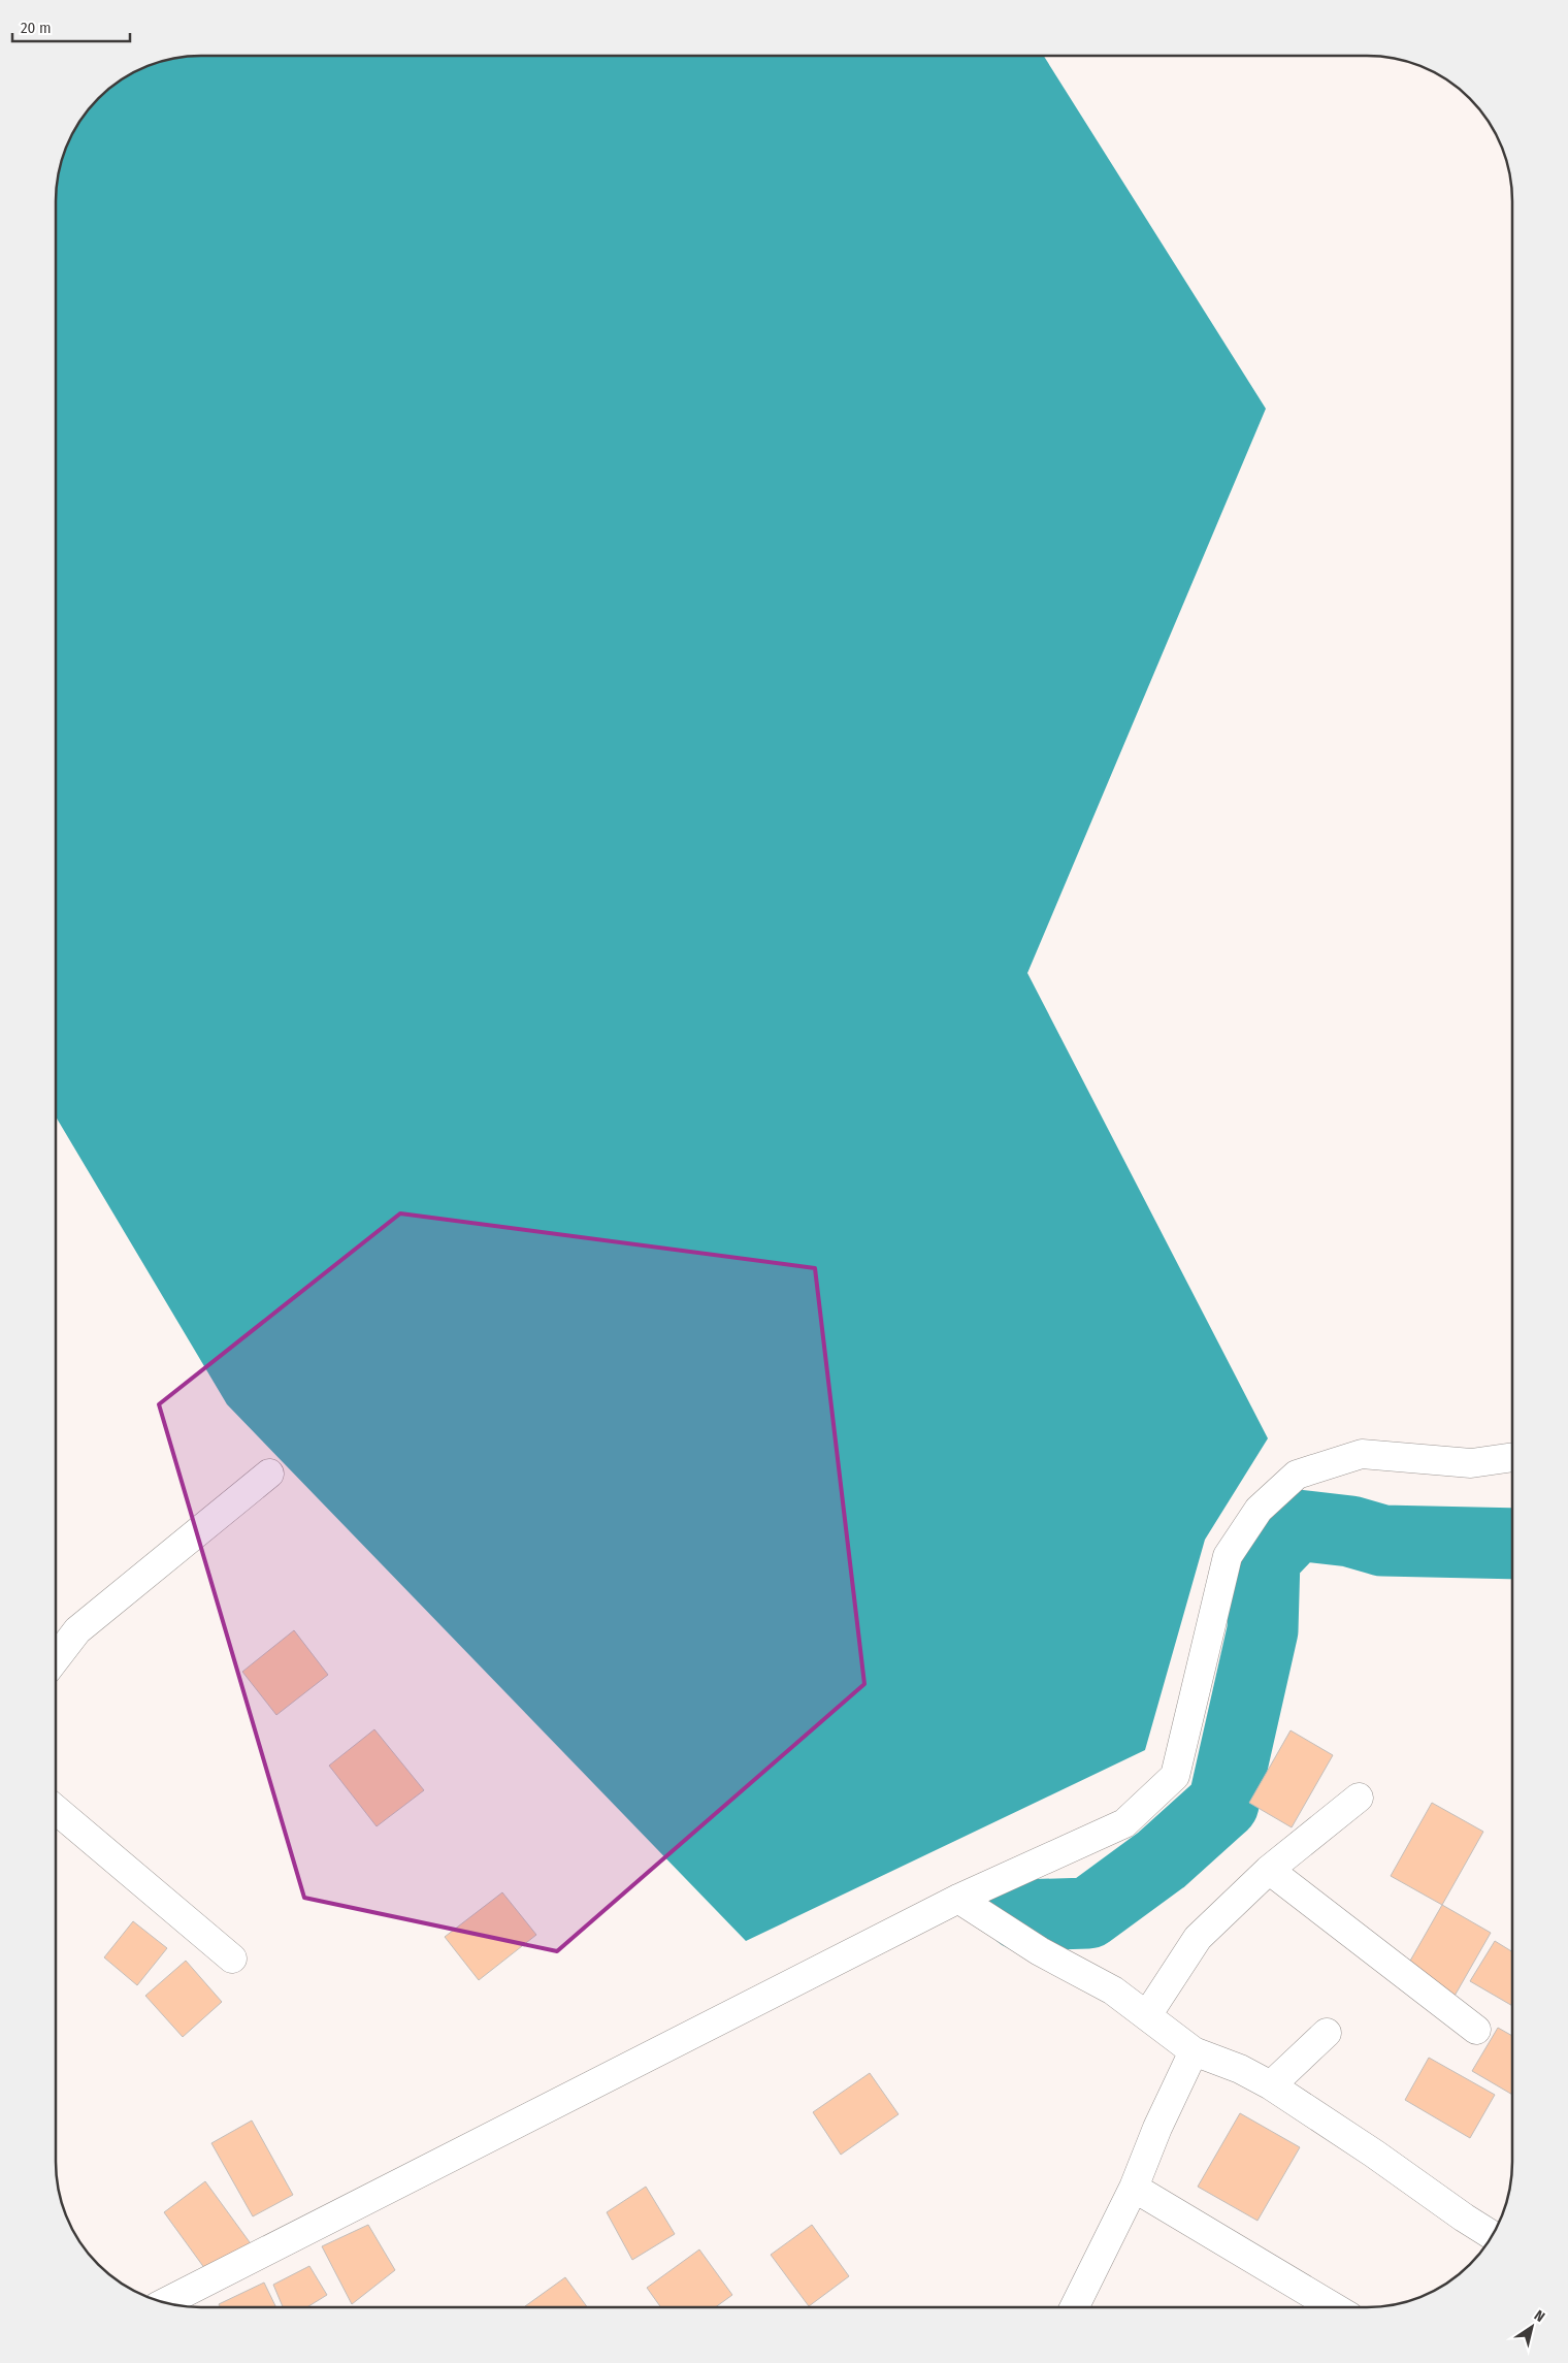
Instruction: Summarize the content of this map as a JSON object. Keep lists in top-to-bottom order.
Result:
{
  "scale_bar": "20 m",
  "north": "top right"
}
